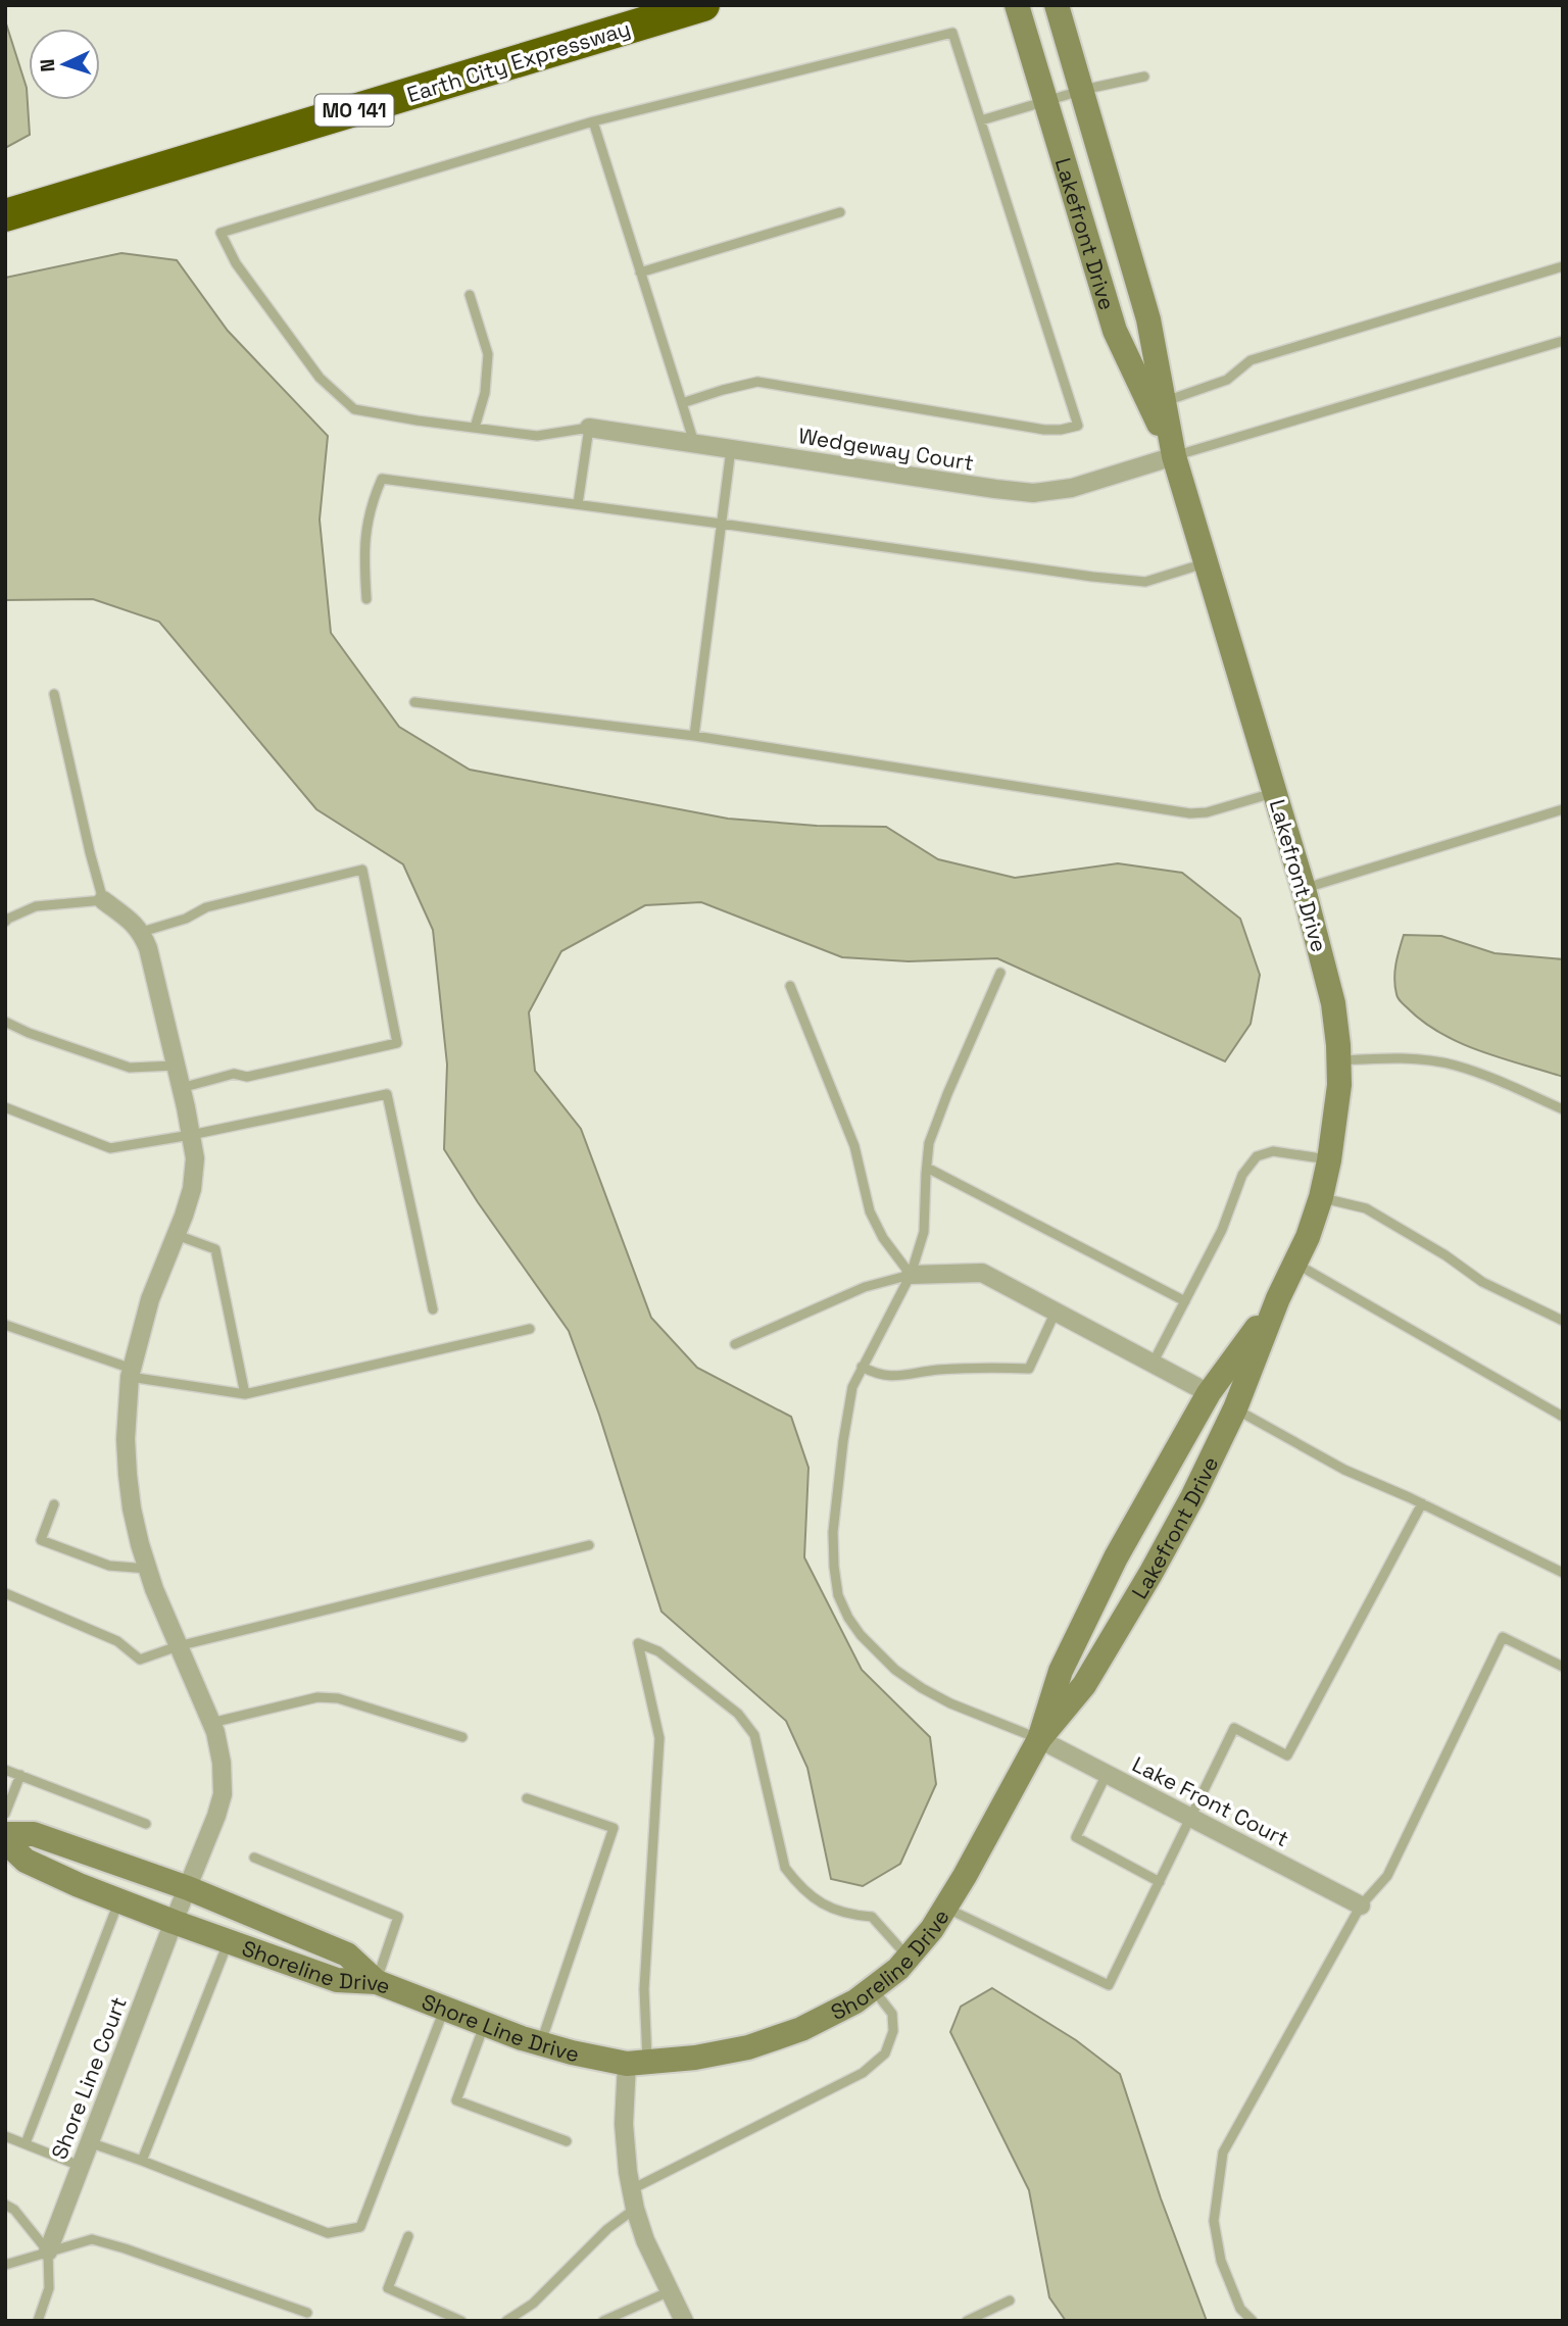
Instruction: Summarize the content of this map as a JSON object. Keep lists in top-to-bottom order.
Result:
{
  "streets": {
    "highway": ["Earth City Expressway", "MO 141"],
    "street": [
      "Lakefront Drive",
      "Wedgeway Court",
      "Lake Front Court",
      "Shoreline Drive",
      "Shore Line Drive",
      "Shore Line Court"
    ]
  },
  "crossings": [
    ["Lakefront Drive", "Wedgeway Court"],
    ["Lakefront Drive", "Lake Front Court"],
    ["Lakefront Drive", "Shoreline Drive"],
    ["Shoreline Drive", "Shore Line Drive"],
    ["Shoreline Drive", "Shore Line Court"]
  ],
  "north": "left"
}
